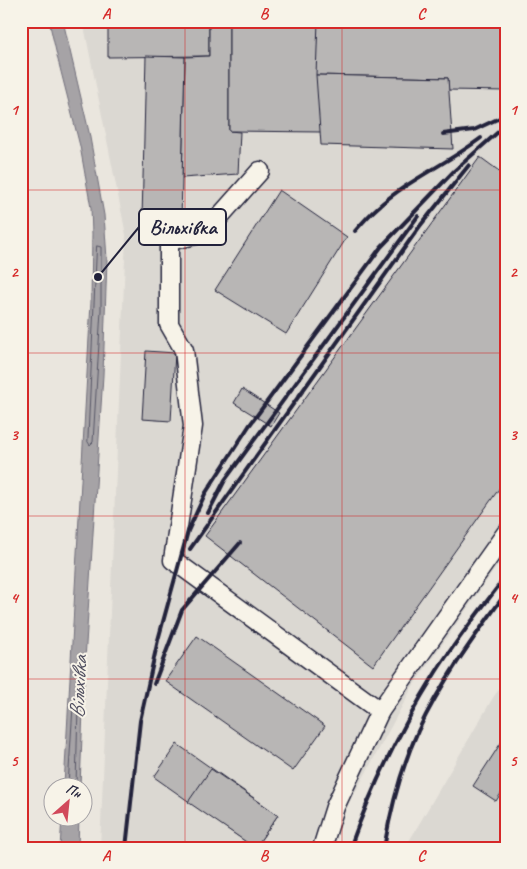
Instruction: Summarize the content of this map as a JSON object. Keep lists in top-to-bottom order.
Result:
{
  "water": ["Вільхівка"],
  "places": ["Вільхівка"],
  "north": "top right",
  "grid": {
    "columns": ["A", "B", "C"],
    "rows": [
      "1",
      "2",
      "3",
      "4",
      "5"
    ]
  }
}
